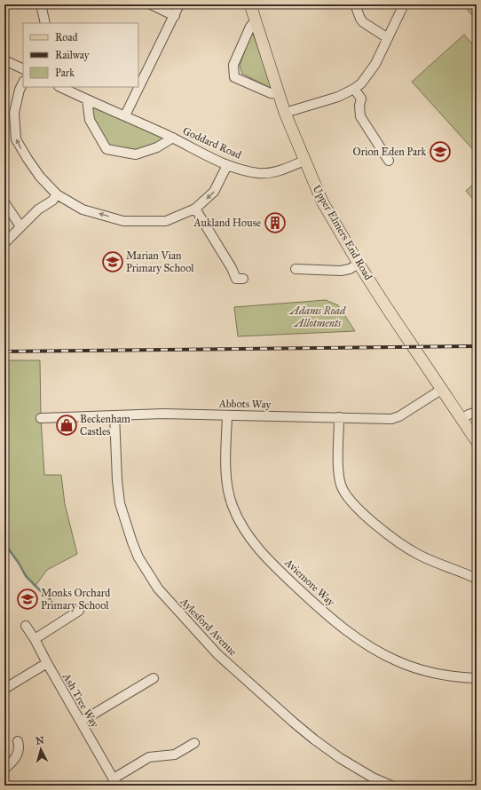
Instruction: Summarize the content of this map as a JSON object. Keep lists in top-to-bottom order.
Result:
{
  "streets": {
    "main road": ["Upper Elmers End Road"],
    "street": [
      "Goddard Road",
      "Abbots Way",
      "Aviemore Way",
      "Aylesford Avenue",
      "Ash Tree Way"
    ]
  },
  "crossings": [
    ["Goddard Road", "Upper Elmers End Road"],
    ["Upper Elmers End Road", "Abbots Way"],
    ["Abbots Way", "Aviemore Way"],
    ["Abbots Way", "Aylesford Avenue"]
  ],
  "parks": ["Adams Road Allotments"],
  "places": {
    "school or university": ["Orion Eden Park", "Marian Vian Primary School", "Monks Orchard Primary School"],
    "building": ["Aukland House"],
    "shop": ["Beckenham Castles"]
  },
  "legend": ["Road", "Railway", "Park"],
  "north": "top"
}
